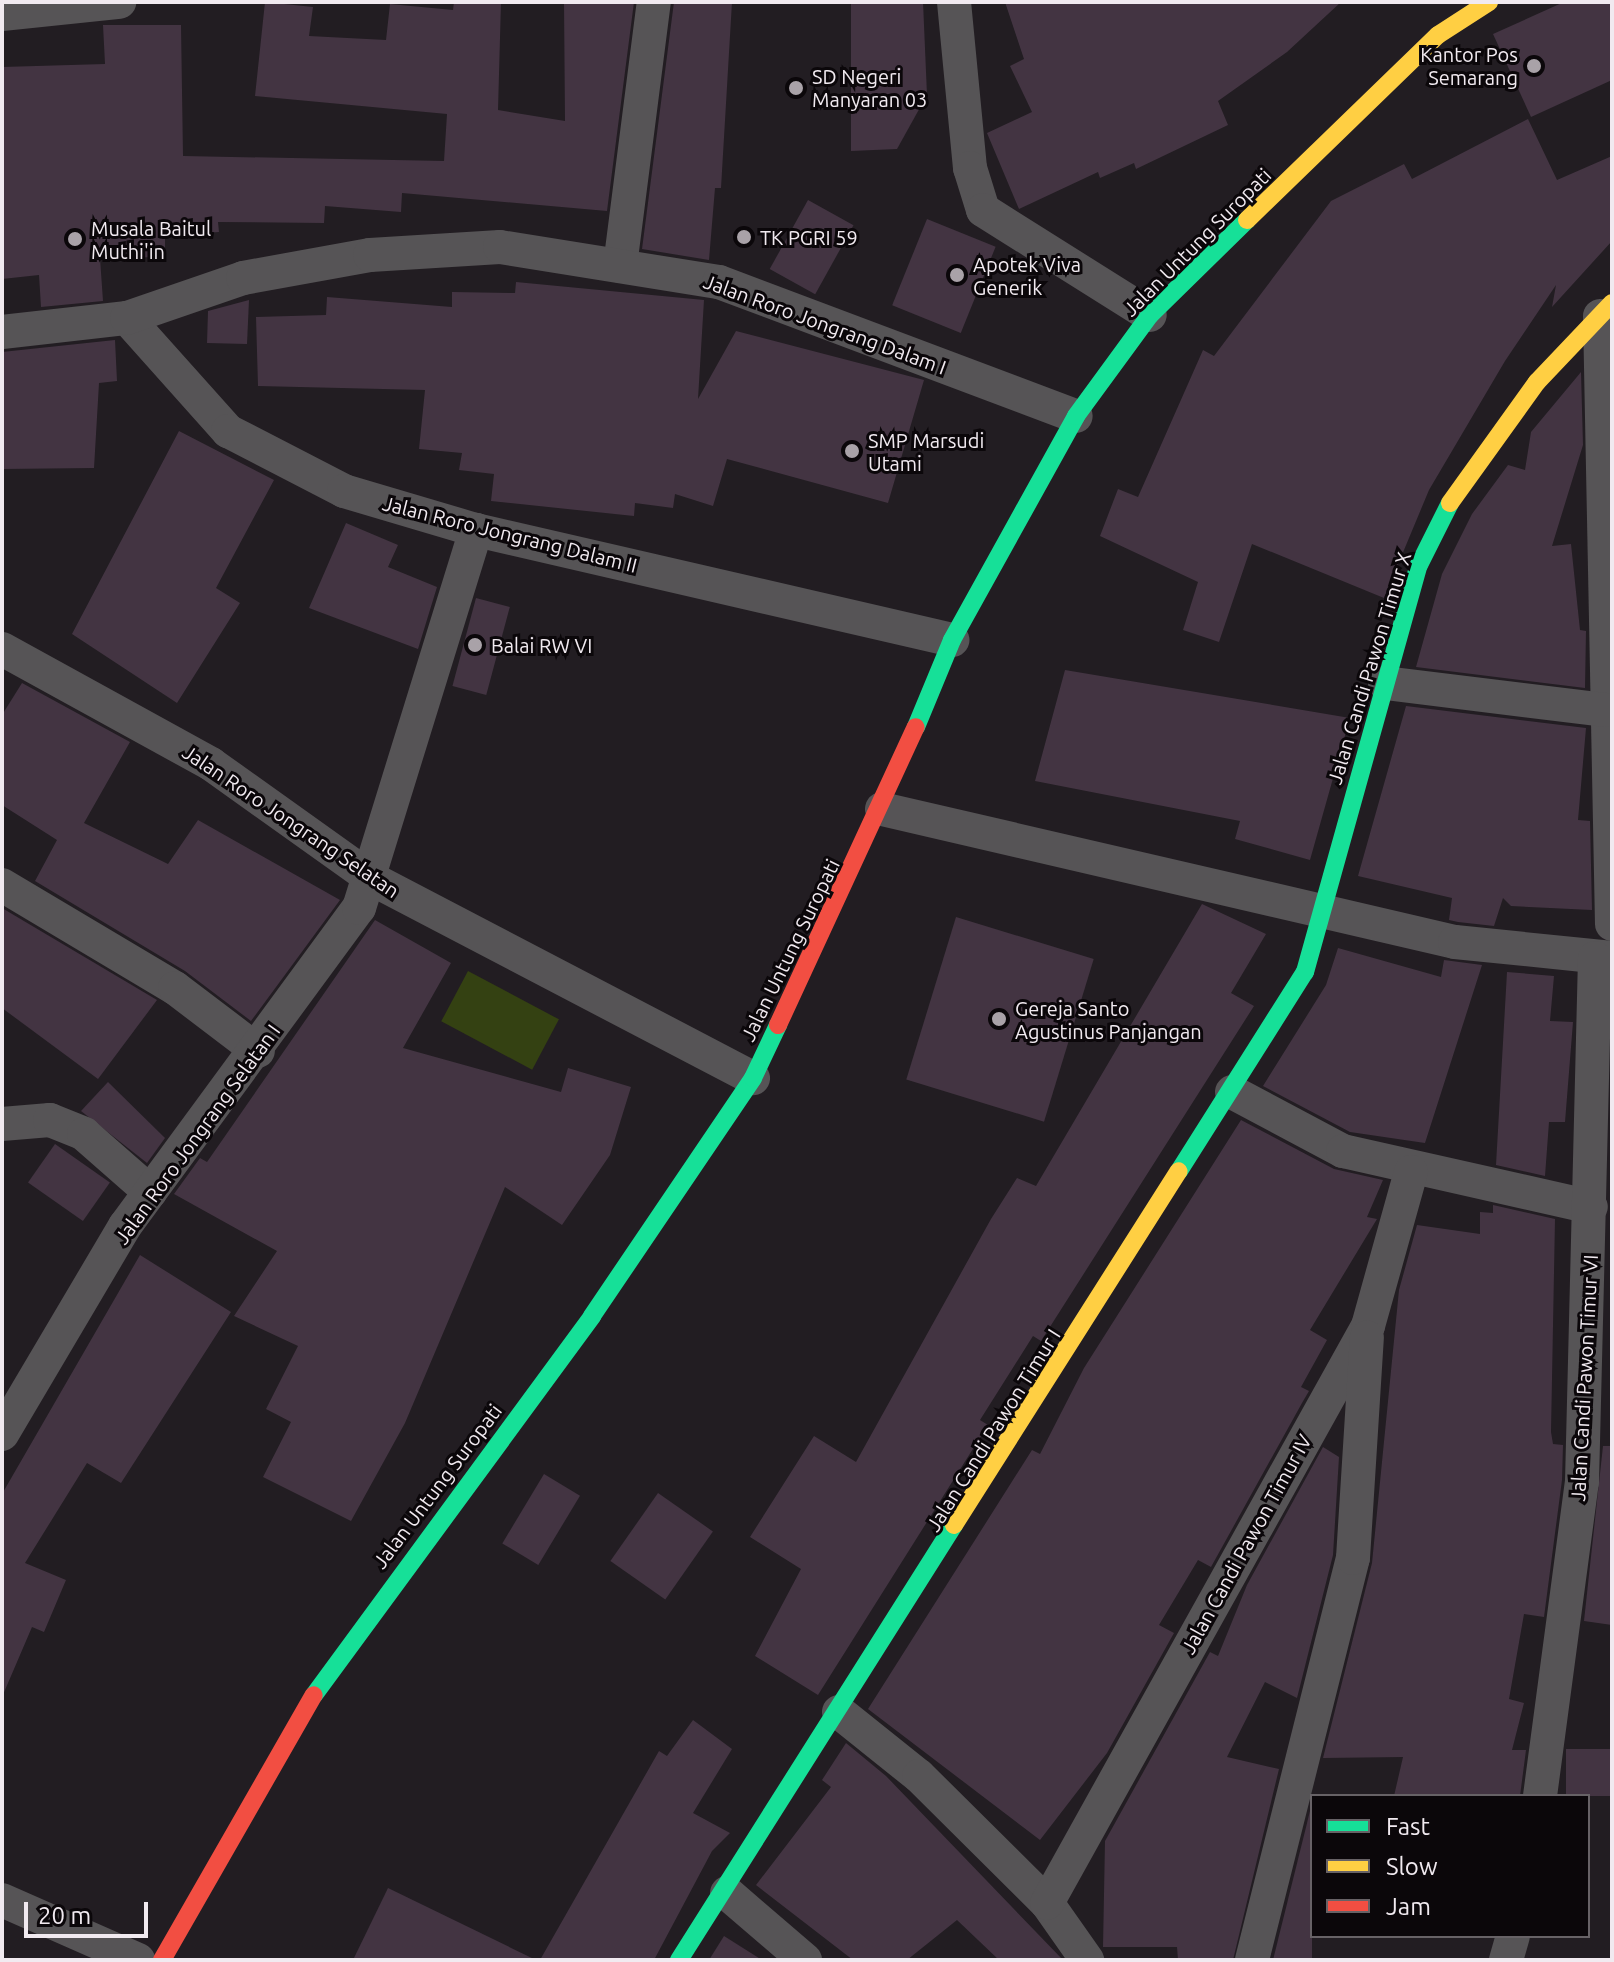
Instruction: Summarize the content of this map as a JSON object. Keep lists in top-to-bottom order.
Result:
{
  "streets": {
    "main road": ["Jalan Untung Suropati", "Jalan Candi Pawon Timur X", "Jalan Candi Pawon Timur I"],
    "street": [
      "Jalan Roro Jongrang Dalam I",
      "Jalan Roro Jongrang Dalam II",
      "Jalan Roro Jongrang Selatan",
      "Jalan Roro Jongrang Selatan I",
      "Jalan Candi Pawon Timur VI",
      "Jalan Candi Pawon Timur IV"
    ]
  },
  "crossings": [
    ["Jalan Untung Suropati", "Jalan Roro Jongrang Dalam I"],
    ["Jalan Untung Suropati", "Jalan Roro Jongrang Dalam II"],
    ["Jalan Untung Suropati", "Jalan Roro Jongrang Selatan"],
    ["Jalan Roro Jongrang Dalam I", "Jalan Roro Jongrang Dalam II"],
    ["Jalan Roro Jongrang Dalam II", "Jalan Roro Jongrang Selatan I"],
    ["Jalan Candi Pawon Timur X", "Jalan Candi Pawon Timur I"],
    ["Jalan Roro Jongrang Selatan", "Jalan Roro Jongrang Selatan I"]
  ],
  "places": [
    "Kantor Pos Semarang",
    "SD Negeri Manyaran 03",
    "TK PGRI 59",
    "Musala Baitul Muthi'in",
    "Apotek Viva Generik",
    "SMP Marsudi Utami",
    "Balai RW VI",
    "Gereja Santo Agustinus Panjangan"
  ],
  "legend": ["Fast", "Slow", "Jam"],
  "scale_bar": "20 m"
}
